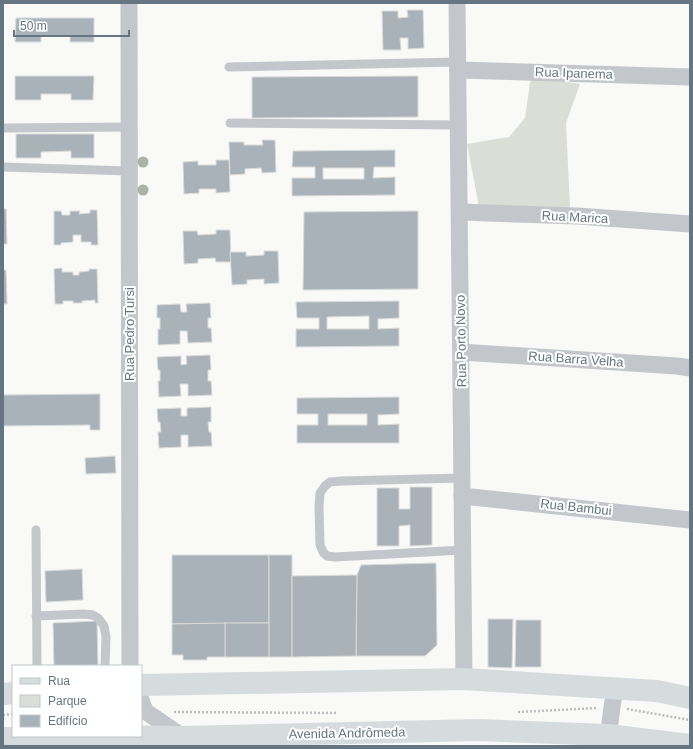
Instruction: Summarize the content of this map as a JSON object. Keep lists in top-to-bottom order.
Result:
{
  "streets": {
    "main road": ["Avenida Andrômeda"],
    "street": [
      "Rua Ipanema",
      "Rua Marica",
      "Rua Pedro Tursi",
      "Rua Porto Novo",
      "Rua Barra Velha",
      "Rua Bambui"
    ]
  },
  "crossings": [
    ["Rua Ipanema", "Rua Porto Novo"],
    ["Rua Marica", "Rua Porto Novo"],
    ["Rua Porto Novo", "Rua Barra Velha"],
    ["Rua Porto Novo", "Rua Bambui"]
  ],
  "legend": ["Rua", "Parque", "Edifício"],
  "scale_bar": "50 m"
}
